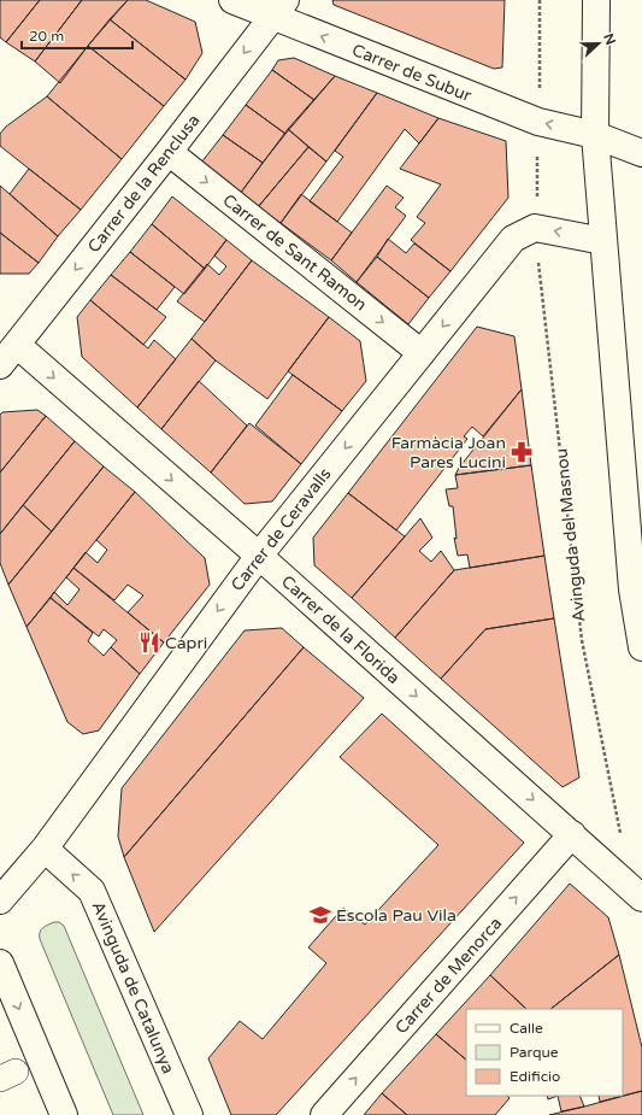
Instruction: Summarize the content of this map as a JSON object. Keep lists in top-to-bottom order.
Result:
{
  "streets": {
    "street": [
      "Carrer de Subur",
      "Carrer de la Renclusa",
      "Carrer de Sant Ramon",
      "Carrer de Ceravalls",
      "Carrer de la Florida",
      "Carrer de Menorca",
      "Avinguda de Catalunya"
    ],
    "path": ["Avinguda del Masnou"]
  },
  "crossings": [
    ["Carrer de Subur", "Carrer de la Renclusa"],
    ["Carrer de la Renclusa", "Carrer de Sant Ramon"],
    ["Carrer de la Renclusa", "Carrer de la Florida"],
    ["Carrer de Sant Ramon", "Carrer de Ceravalls"],
    ["Carrer de Ceravalls", "Avinguda del Masnou"],
    ["Carrer de Ceravalls", "Carrer de la Florida"],
    ["Carrer de Ceravalls", "Avinguda de Catalunya"],
    ["Carrer de la Florida", "Carrer de Menorca"]
  ],
  "one_way": [
    "Carrer de Subur",
    "Carrer de la Renclusa",
    "Carrer de Sant Ramon",
    "Carrer de Ceravalls",
    "Carrer de la Florida",
    "Carrer de Menorca"
  ],
  "places": {
    "pharmacy": ["Farmàcia Joan Pares Lucini"],
    "restaurant": ["Capri"],
    "school or university": ["Escola Pau Vila"]
  },
  "legend": ["Calle", "Parque", "Edificio"],
  "scale_bar": "20 m",
  "north": "right"
}
